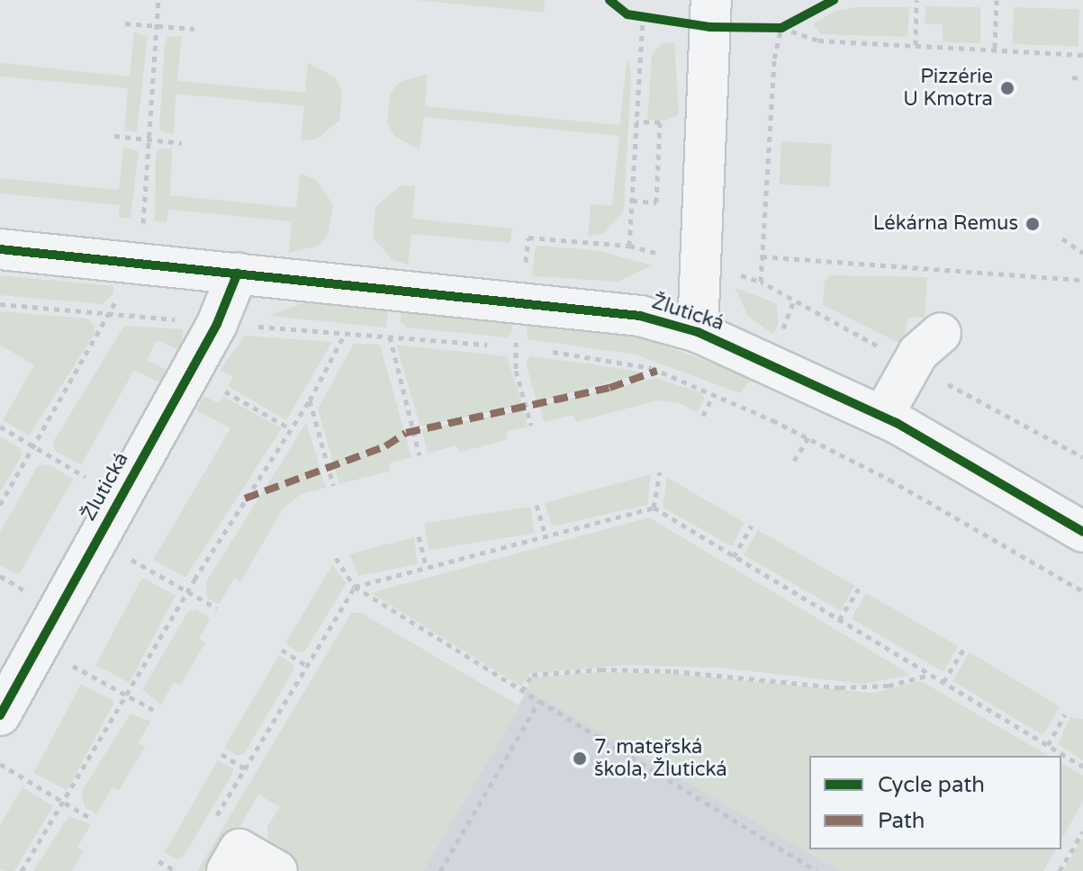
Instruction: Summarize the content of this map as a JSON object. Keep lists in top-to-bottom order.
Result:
{
  "streets": {
    "street": ["Žlutická"]
  },
  "places": ["Pizzérie U Kmotra", "Lékárna Remus", "7. mateřská škola, Žlutická"],
  "legend": ["Cycle path", "Path"]
}
